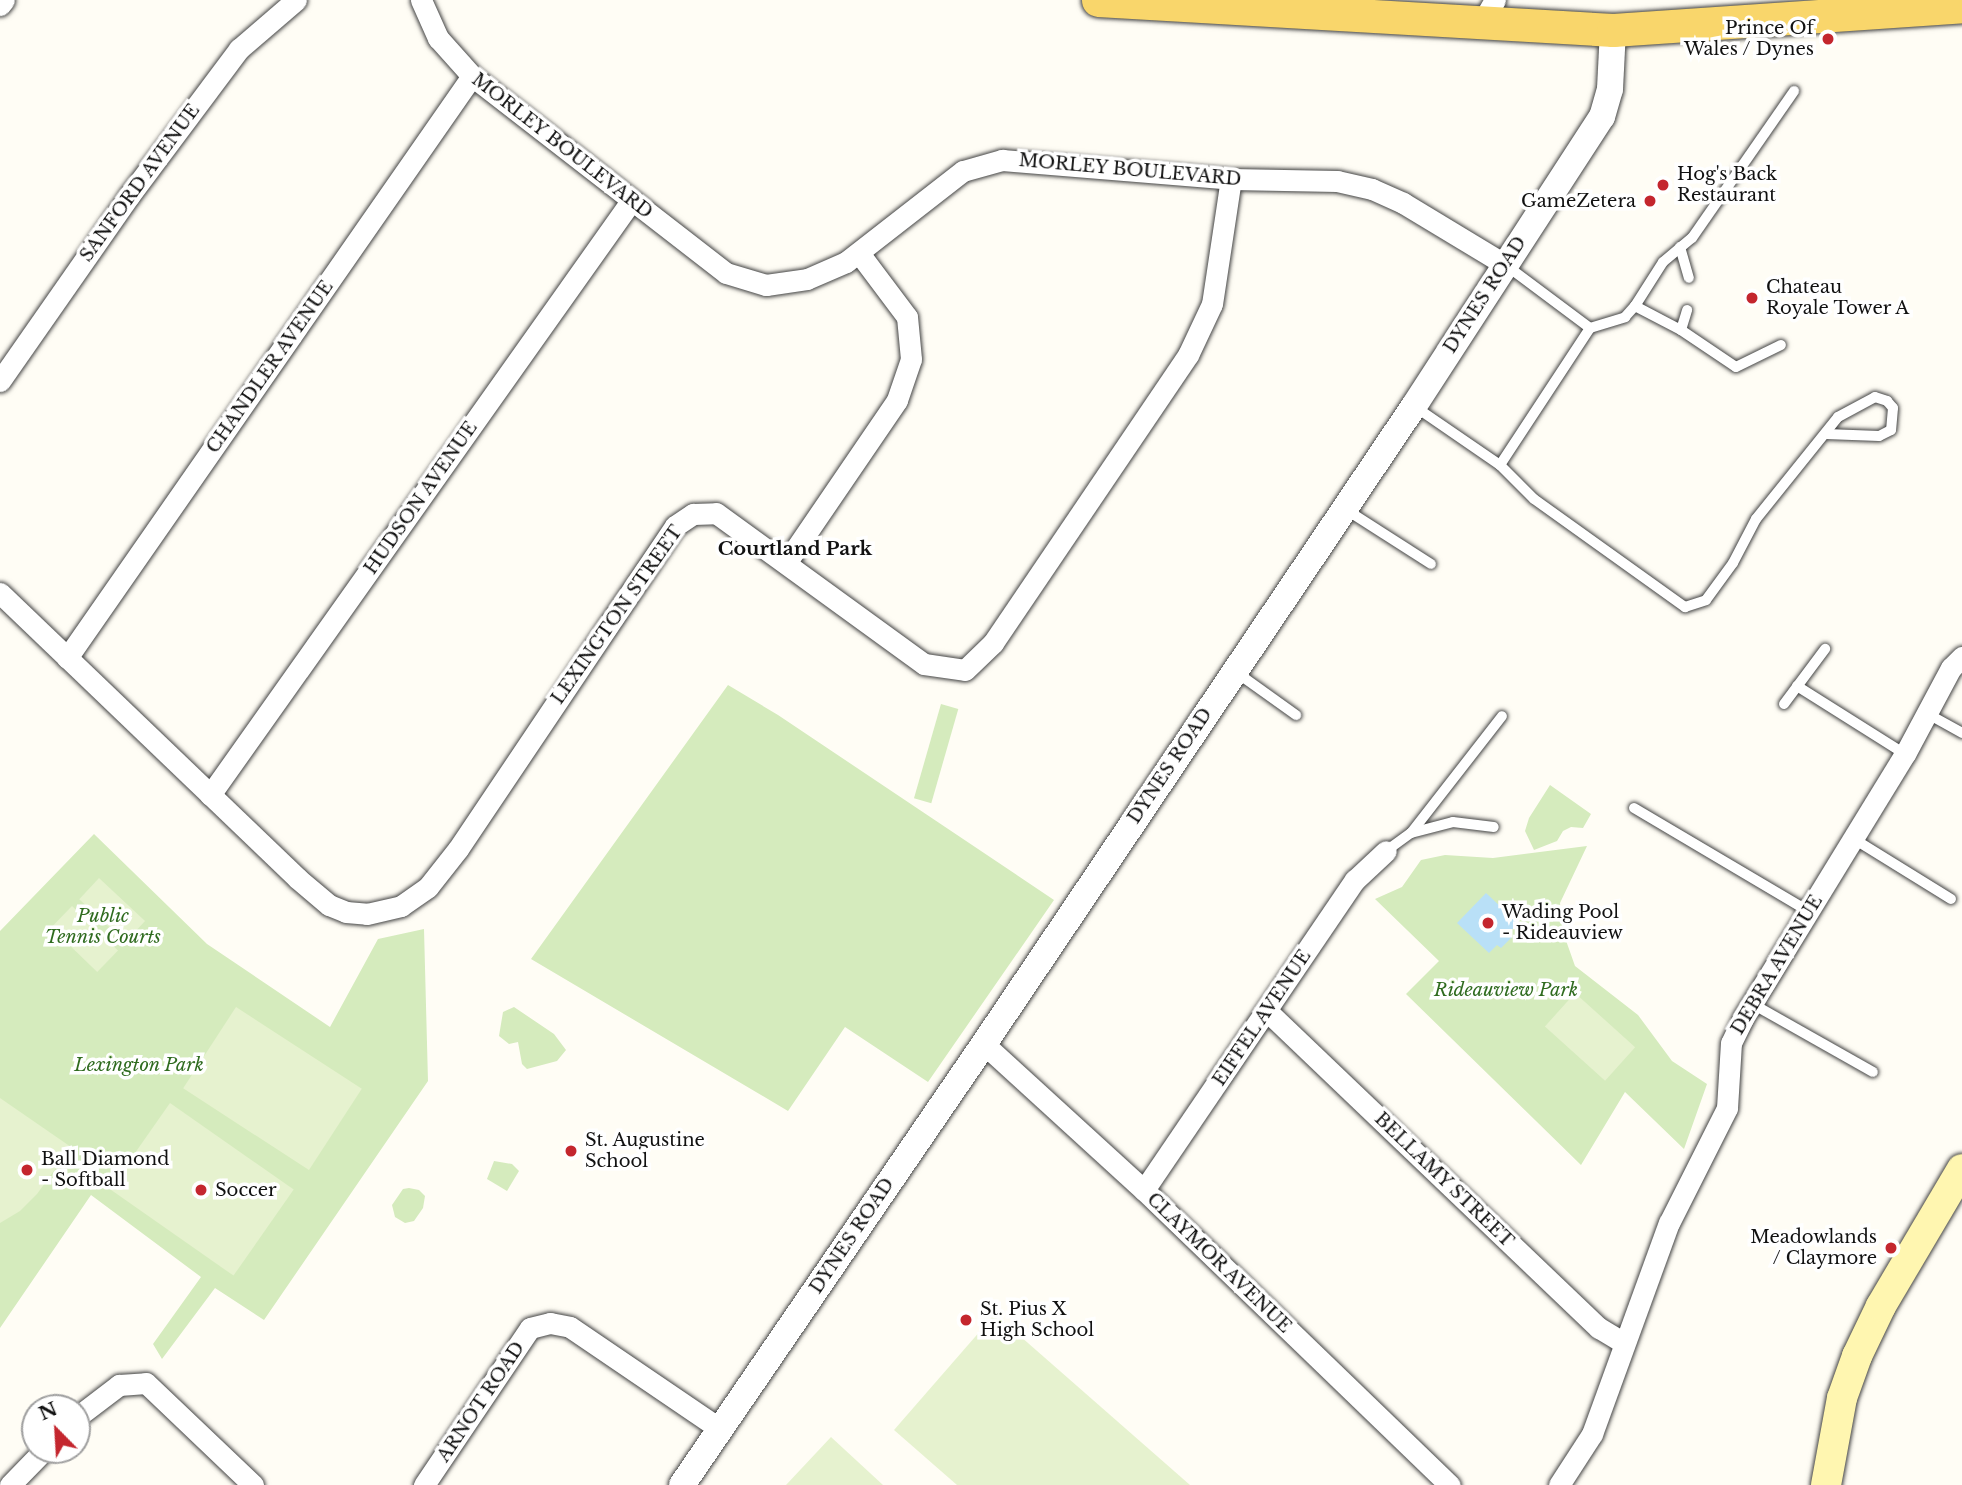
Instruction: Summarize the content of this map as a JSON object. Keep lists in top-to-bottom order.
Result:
{
  "streets": {
    "street": [
      "MORLEY BOULEVARD",
      "SANFORD AVENUE",
      "DYNES ROAD",
      "CHANDLER AVENUE",
      "HUDSON AVENUE",
      "LEXINGTON STREET",
      "DEBRA AVENUE",
      "EIFFEL AVENUE",
      "BELLAMY STREET",
      "CLAYMOR AVENUE",
      "ARNOT ROAD"
    ]
  },
  "crossings": [
    ["MORLEY BOULEVARD", "DYNES ROAD"],
    ["MORLEY BOULEVARD", "CHANDLER AVENUE"],
    ["MORLEY BOULEVARD", "HUDSON AVENUE"],
    ["MORLEY BOULEVARD", "LEXINGTON STREET"],
    ["DYNES ROAD", "CLAYMOR AVENUE"],
    ["DYNES ROAD", "ARNOT ROAD"],
    ["CHANDLER AVENUE", "LEXINGTON STREET"],
    ["HUDSON AVENUE", "LEXINGTON STREET"],
    ["DEBRA AVENUE", "BELLAMY STREET"],
    ["EIFFEL AVENUE", "BELLAMY STREET"],
    ["EIFFEL AVENUE", "CLAYMOR AVENUE"]
  ],
  "districts": ["Courtland Park"],
  "parks": ["Public Tennis Courts", "Rideauview Park", "Lexington Park"],
  "places": [
    "Prince Of Wales / Dynes",
    "Hog's Back Restaurant",
    "GameZetera",
    "Chateau Royale Tower A",
    "Wading Pool - Rideauview",
    "St. Augustine School",
    "Ball Diamond - Softball",
    "Soccer",
    "Meadowlands / Claymore",
    "St. Pius X High School"
  ],
  "north": "top left"
}
